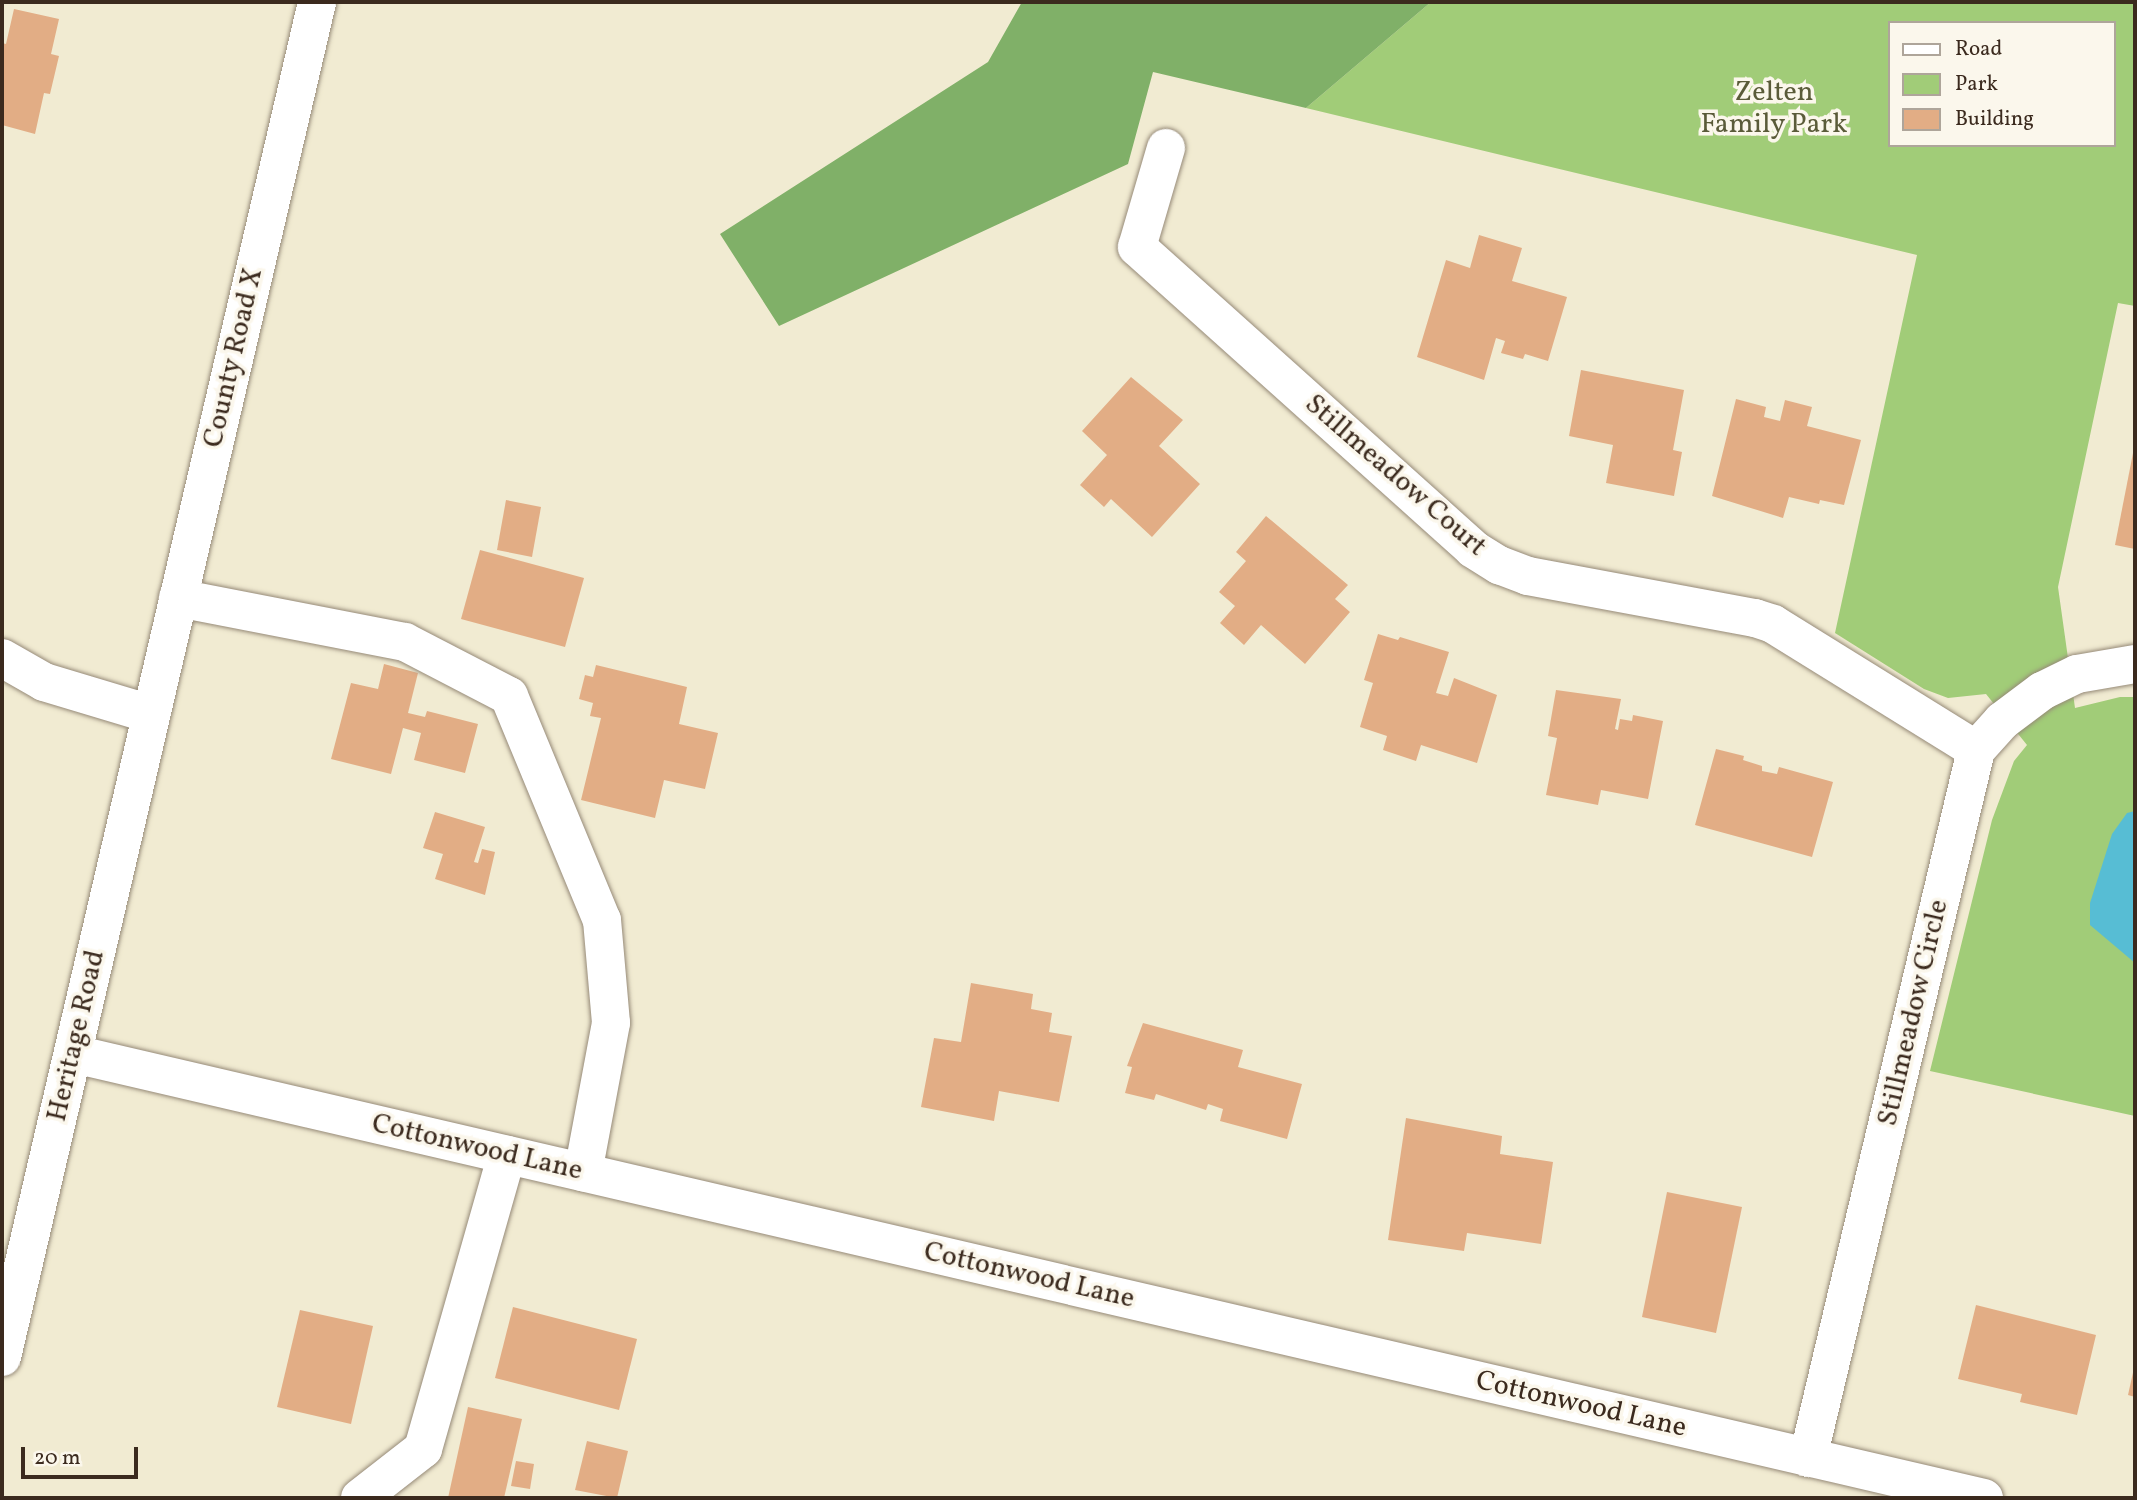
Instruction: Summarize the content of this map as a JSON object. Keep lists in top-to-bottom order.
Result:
{
  "streets": {
    "street": [
      "County Road X",
      "Stillmeadow Court",
      "Stillmeadow Circle",
      "Heritage Road",
      "Cottonwood Lane"
    ]
  },
  "crossings": [
    ["County Road X", "Heritage Road"],
    ["Stillmeadow Court", "Stillmeadow Circle"],
    ["Stillmeadow Circle", "Cottonwood Lane"],
    ["Heritage Road", "Cottonwood Lane"]
  ],
  "parks": ["Zelten Family Park"],
  "legend": ["Road", "Park", "Building"],
  "scale_bar": "20 m"
}
